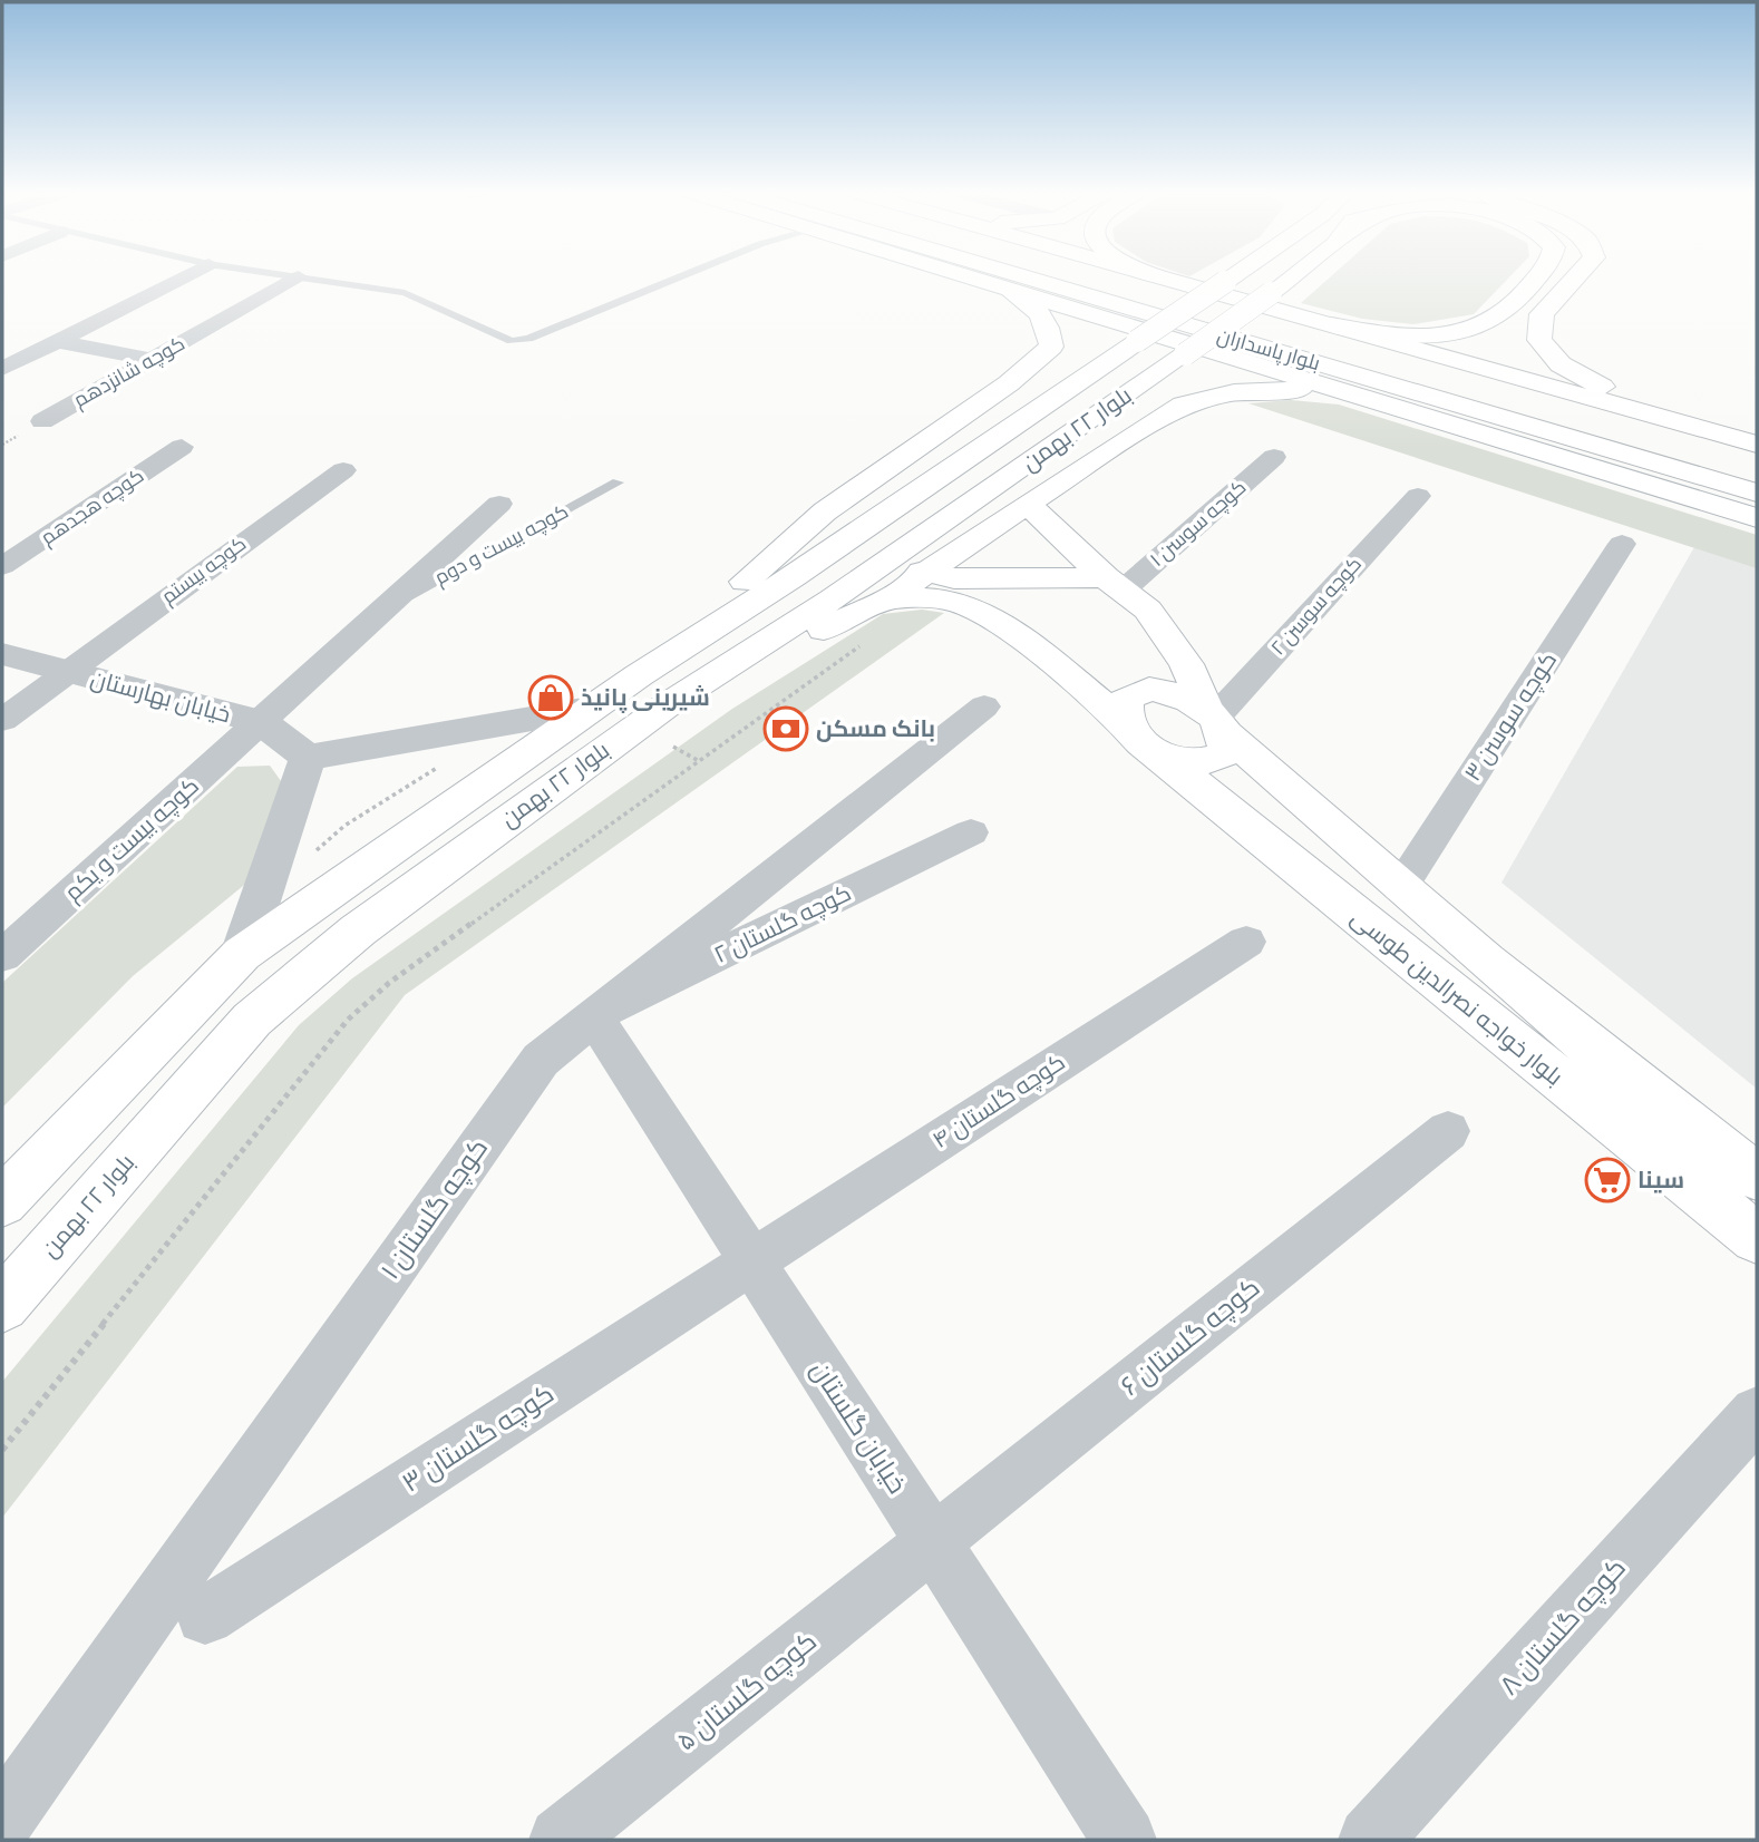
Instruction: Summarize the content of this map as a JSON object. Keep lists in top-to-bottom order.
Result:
{
  "streets": {
    "main road": ["بلوار پاسداران", "بلوار ۲۲ بهمن", "بلوار خواجه نصرالدین طوسی"],
    "street": [
      "کوچه شانزدهم",
      "کوچه هجدهم",
      "کوچه سوسن ۱",
      "کوچه بیست و دوم",
      "کوچه بیستم",
      "کوچه سوسن ۲",
      "خیابان بهارستان",
      "کوچه سوسن ۳",
      "کوچه بیست و یکم",
      "کوچه گلستان ۲",
      "کوچه گلستان ۴",
      "کوچه گلستان ۱",
      "کوچه گلستان ۶",
      "خیابان گلستان",
      "کوچه گلستان ۳",
      "کوچه گلستان ۸",
      "کوچه گلستان ۵"
    ]
  },
  "crossings": [
    ["کوچه بیست و دوم", "خیابان بهارستان"],
    ["کوچه بیست و دوم", "کوچه بیست و یکم"],
    ["کوچه بیستم", "خیابان بهارستان"],
    ["کوچه سوسن ۲", "بلوار خواجه نصرالدین طوسی"],
    ["خیابان بهارستان", "کوچه بیست و یکم"],
    ["کوچه سوسن ۳", "بلوار خواجه نصرالدین طوسی"],
    ["کوچه گلستان ۲", "کوچه گلستان ۱"],
    ["کوچه گلستان ۲", "خیابان گلستان"],
    ["کوچه گلستان ۴", "خیابان گلستان"],
    ["کوچه گلستان ۴", "کوچه گلستان ۳"],
    ["کوچه گلستان ۱", "خیابان گلستان"],
    ["کوچه گلستان ۶", "خیابان گلستان"],
    ["کوچه گلستان ۶", "کوچه گلستان ۵"],
    ["خیابان گلستان", "کوچه گلستان ۳"],
    ["خیابان گلستان", "کوچه گلستان ۵"]
  ],
  "places": {
    "shop": ["شیرینی پانیذ"],
    "bank": ["بانک مسکن"],
    "supermarket": ["سینا"]
  }
}
